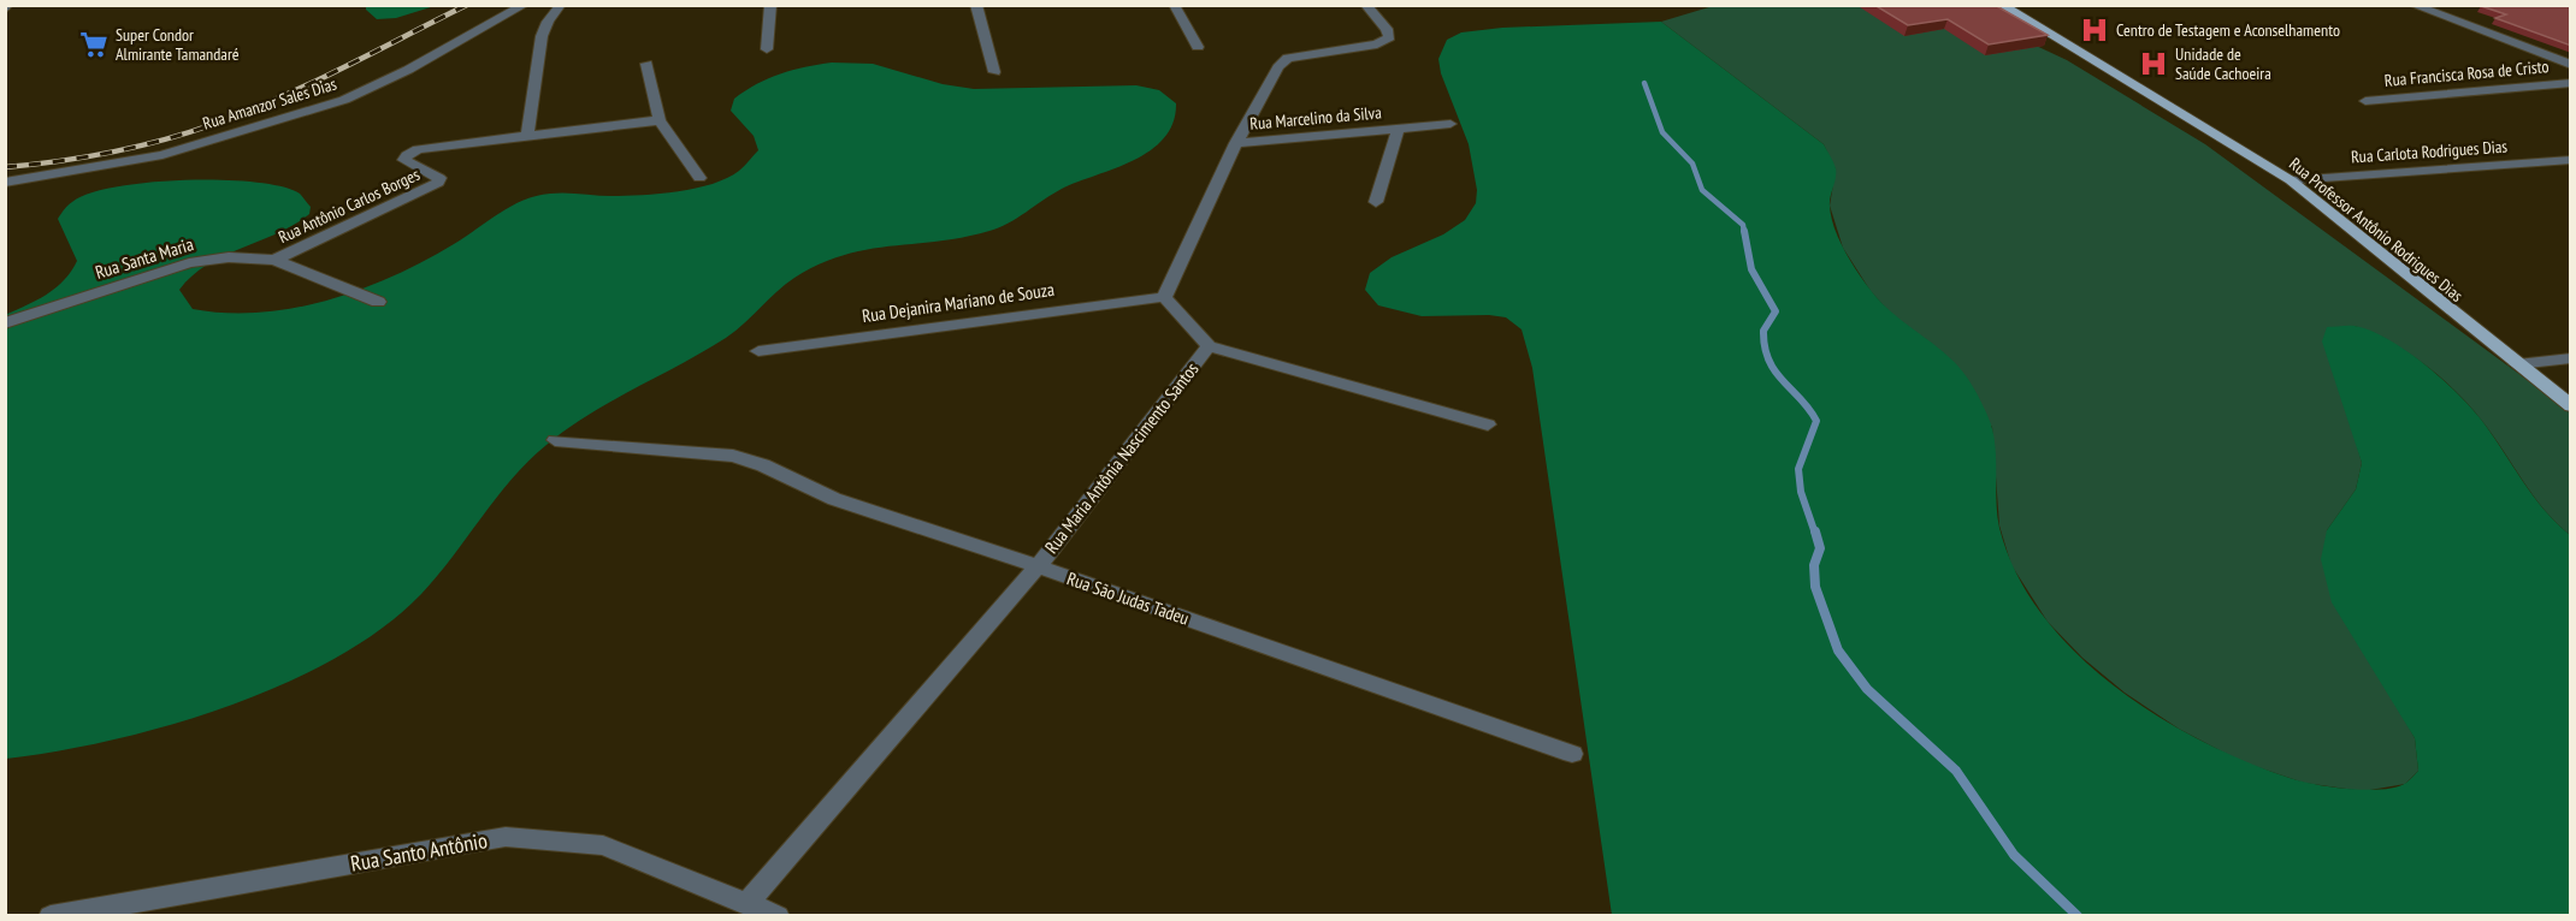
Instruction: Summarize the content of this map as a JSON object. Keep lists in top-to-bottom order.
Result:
{
  "streets": {
    "main road": ["Rua Professor Antônio Rodrigues Dias"],
    "street": [
      "Rua Francisca Rosa de Cristo",
      "Rua Amanzor Sales Dias",
      "Rua Marcelino da Silva",
      "Rua Carlota Rodrigues Dias",
      "Rua Antônio Carlos Borges",
      "Rua Santa Maria",
      "Rua Dejanira Mariano de Souza",
      "Rua Maria Antônia Nascimento Santos",
      "Rua São Judas Tadeu",
      "Rua Santo Antônio"
    ]
  },
  "crossings": [
    ["Rua Carlota Rodrigues Dias", "Rua Professor Antônio Rodrigues Dias"],
    ["Rua Antônio Carlos Borges", "Rua Santa Maria"],
    ["Rua Dejanira Mariano de Souza", "Rua Maria Antônia Nascimento Santos"],
    ["Rua Maria Antônia Nascimento Santos", "Rua São Judas Tadeu"],
    ["Rua Maria Antônia Nascimento Santos", "Rua Santo Antônio"]
  ],
  "places": {
    "hospital": ["Centro de Testagem e Aconselhamento", "Unidade de Saúde Cachoeira"],
    "supermarket": ["Super Condor Almirante Tamandaré"]
  }
}
